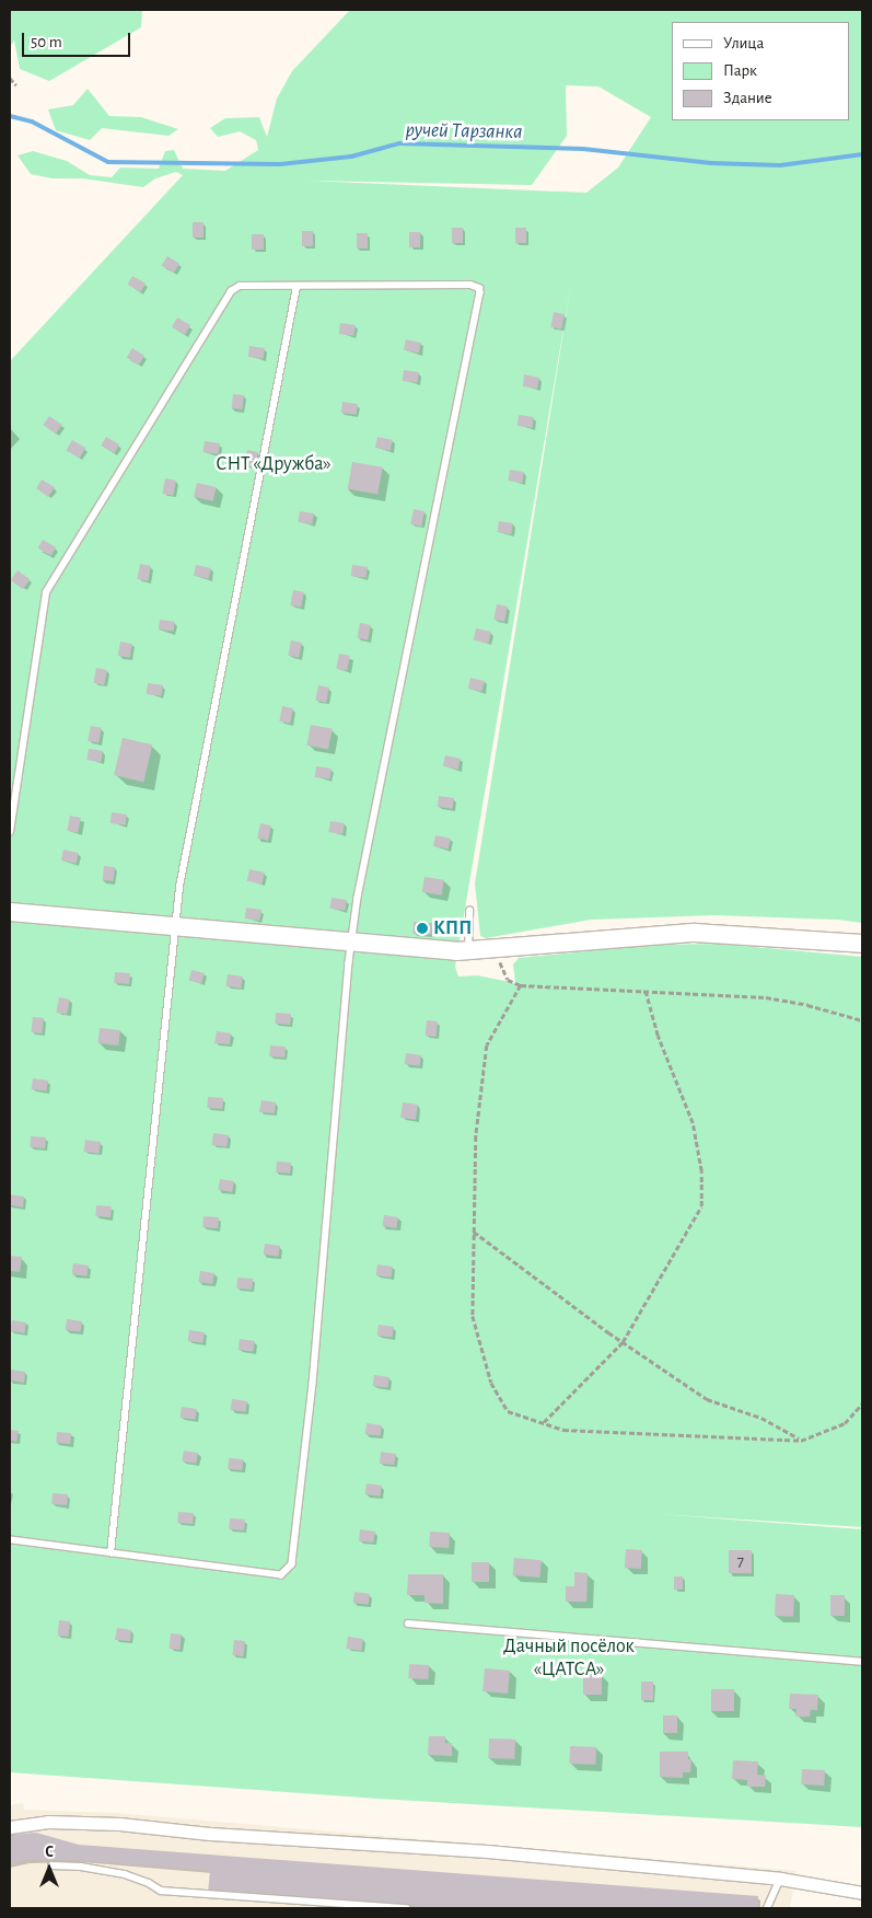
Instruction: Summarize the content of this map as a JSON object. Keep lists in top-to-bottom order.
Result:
{
  "water": ["ручей Тарзанка"],
  "parks": ["СНТ «Дружба»", "Дачный посёлок «ЦАТСА»"],
  "places": ["КПП"],
  "house_numbers": ["7"],
  "legend": ["Улица", "Парк", "Здание"],
  "scale_bar": "50 m",
  "north": "top"
}
